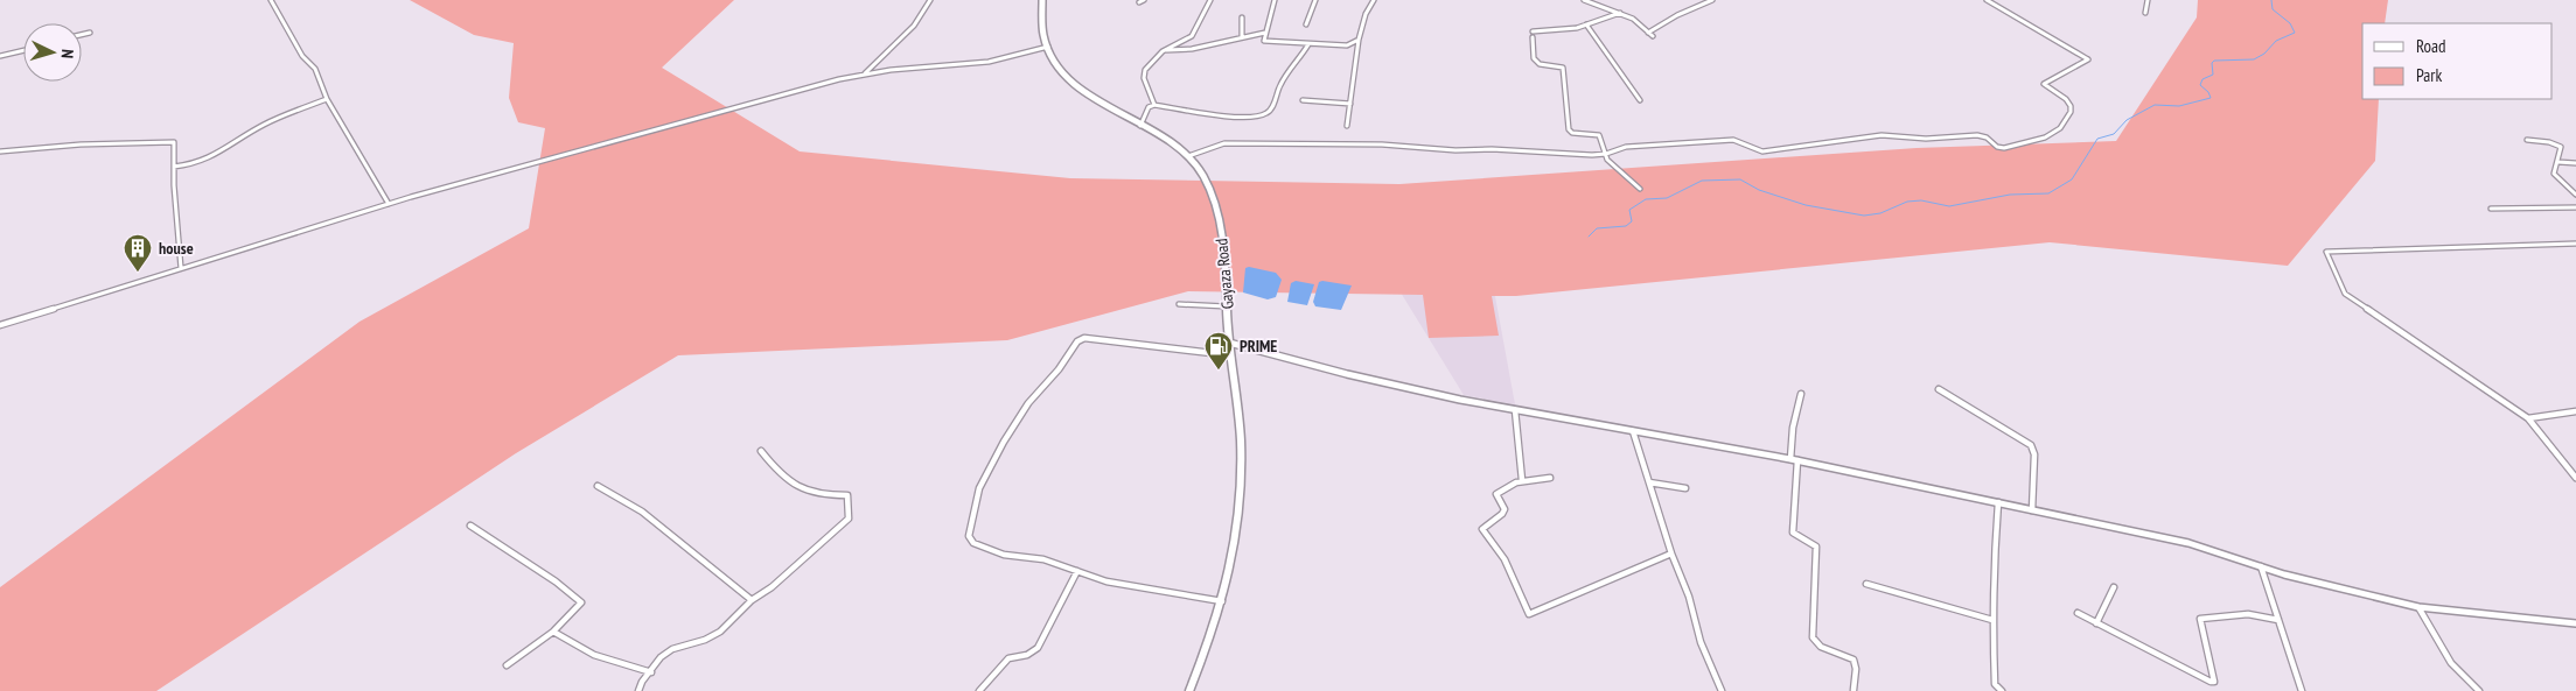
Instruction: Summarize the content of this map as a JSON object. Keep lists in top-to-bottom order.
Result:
{
  "streets": {
    "main road": ["Gayaza Road"]
  },
  "places": {
    "building": ["house"],
    "fuel station": ["PRIME"]
  },
  "legend": ["Road", "Park"],
  "north": "right"
}
